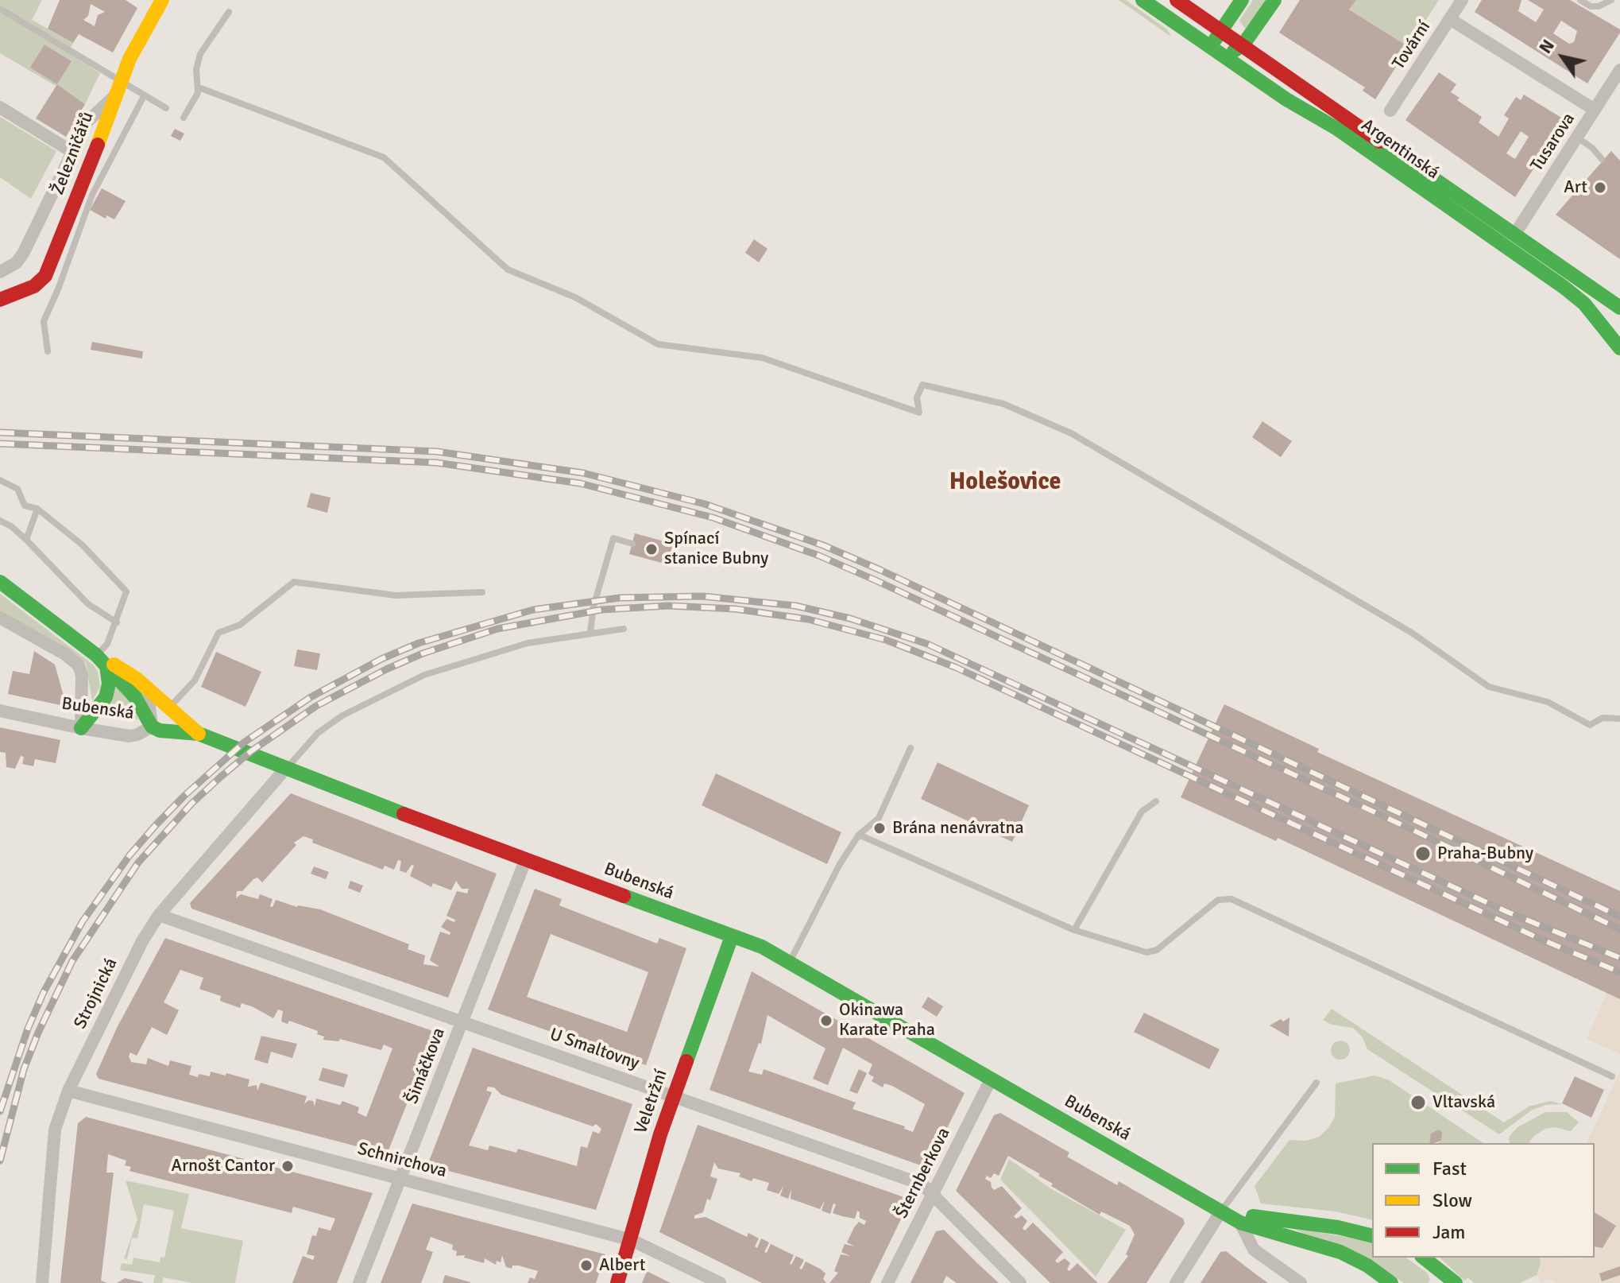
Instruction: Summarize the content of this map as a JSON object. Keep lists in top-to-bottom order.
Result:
{
  "streets": {
    "main road": [
      "Argentinská",
      "Železničářů",
      "Bubenská",
      "Veletržní"
    ],
    "street": [
      "Tovární",
      "Tusarova",
      "Strojnická",
      "U Smaltovny",
      "Šimáčkova",
      "Schnirchova",
      "Šternberkova"
    ]
  },
  "crossings": [
    ["Tusarova", "Argentinská"],
    ["Bubenská", "Strojnická"],
    ["Bubenská", "Šimáčkova"],
    ["Bubenská", "Veletržní"],
    ["Bubenská", "Šternberkova"],
    ["Strojnická", "U Smaltovny"],
    ["Strojnická", "Schnirchova"],
    ["U Smaltovny", "Šimáčkova"],
    ["U Smaltovny", "Veletržní"],
    ["U Smaltovny", "Šternberkova"],
    ["Šimáčkova", "Schnirchova"],
    ["Veletržní", "Schnirchova"]
  ],
  "districts": ["Holešovice"],
  "places": [
    "Art",
    "Spínací stanice Bubny",
    "Brána nenávratna",
    "Praha-Bubny",
    "Okinawa Karate Praha",
    "Vltavská",
    "Arnošt Cantor",
    "Albert"
  ],
  "legend": ["Fast", "Slow", "Jam"],
  "north": "top left"
}
